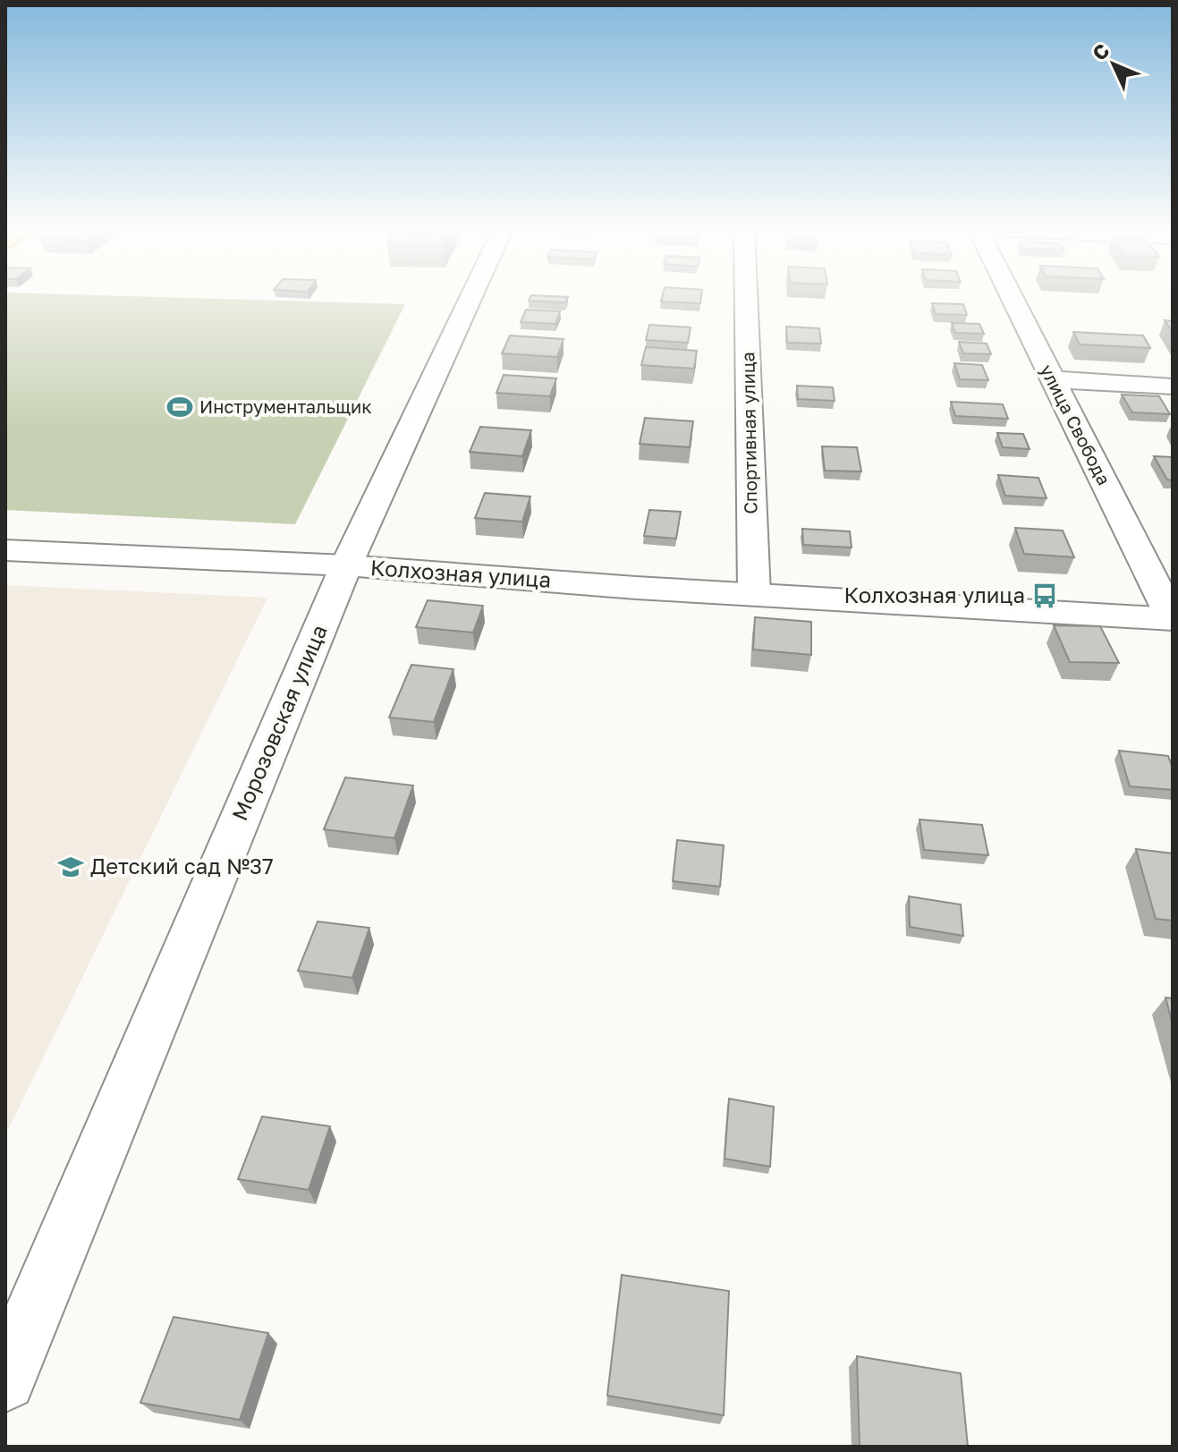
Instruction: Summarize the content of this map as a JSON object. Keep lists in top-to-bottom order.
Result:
{
  "streets": {
    "main road": ["Колхозная улица"],
    "street": ["улица Свобода", "Спортивная улица", "Морозовская улица"]
  },
  "crossings": [
    ["улица Свобода", "Колхозная улица"],
    ["Спортивная улица", "Колхозная улица"],
    ["Колхозная улица", "Морозовская улица"]
  ],
  "places": {
    "sports": ["Инструментальщик"],
    "bus stop": ["Колхозная улица"],
    "school or university": ["Детский сад №37"]
  },
  "north": "top left"
}
